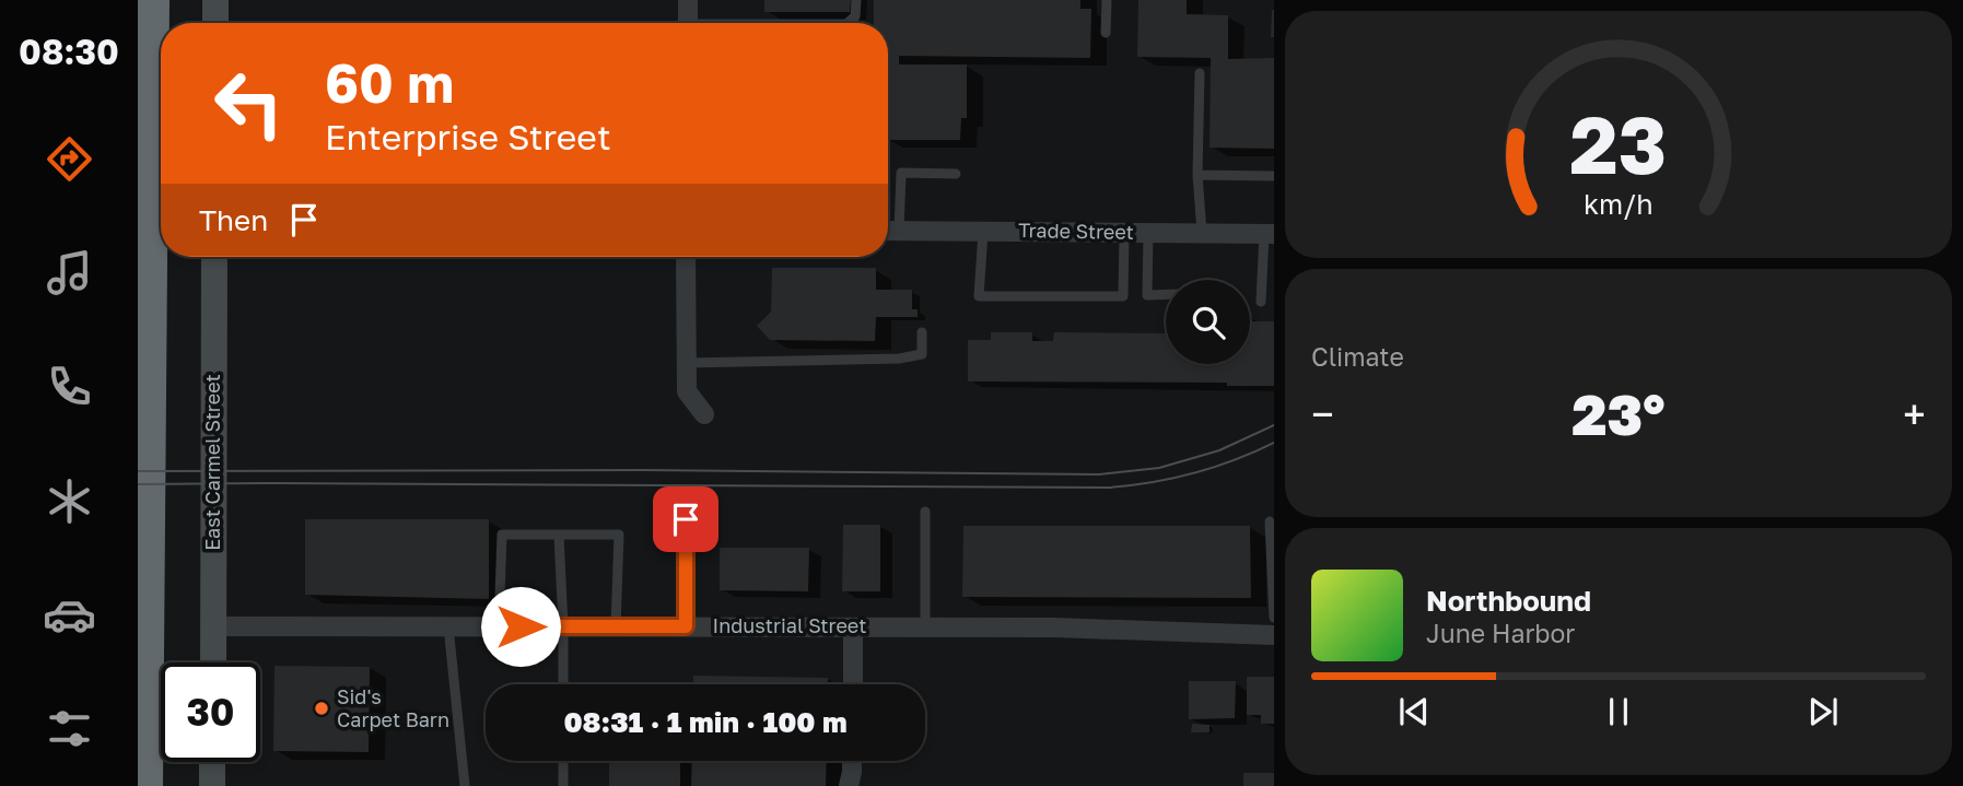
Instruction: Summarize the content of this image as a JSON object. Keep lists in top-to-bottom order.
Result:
{
  "streets": {
    "street": ["Trade Street", "East Carmel Street", "Industrial Street"]
  },
  "crossings": [
    ["East Carmel Street", "Industrial Street"]
  ],
  "places": ["Sid's Carpet Barn"],
  "page": {
    "tabs": "08:30",
    "turn": ["60 m", "Enterprise Street"],
    "then": "Then",
    "tile": "Climate",
    "heat": ["−", "23°", "+"],
    "song": ["Northbound", "June Harbor"],
    "limit": "30",
    "trip": "08:31 · 1 min · 100 m",
    "gauge": ["23", "km/h"]
  }
}
